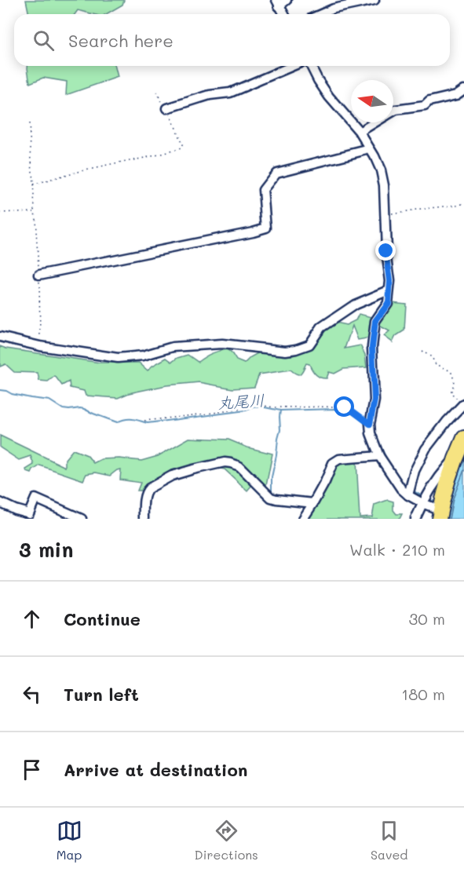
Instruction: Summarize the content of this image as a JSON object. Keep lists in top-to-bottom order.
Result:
{
  "water": ["丸尾川"],
  "north": "left",
  "page": {
    "search": "Search here",
    "heading": ["3 min", "Walk · 210 m"],
    "list": [
      ["Continue", "30 m"],
      ["Turn left", "180 m"],
      "Arrive at destination"
    ],
    "nav": ["Map", "Directions", "Saved"]
  }
}
